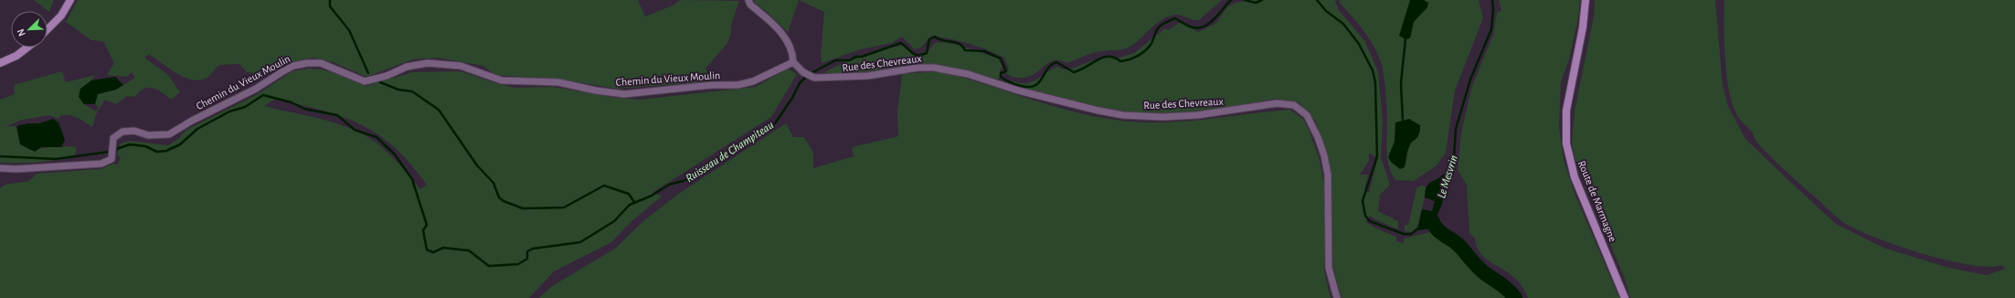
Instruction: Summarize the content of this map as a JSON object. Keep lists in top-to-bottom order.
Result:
{
  "streets": {
    "main road": ["Route de Marmagne"],
    "street": ["Rue des Chevreaux", "Chemin du Vieux Moulin"]
  },
  "crossings": [
    ["Rue des Chevreaux", "Chemin du Vieux Moulin"]
  ],
  "water": ["Ruisseau de Champiteau", "Le Mesvrin"],
  "north": "bottom left"
}
